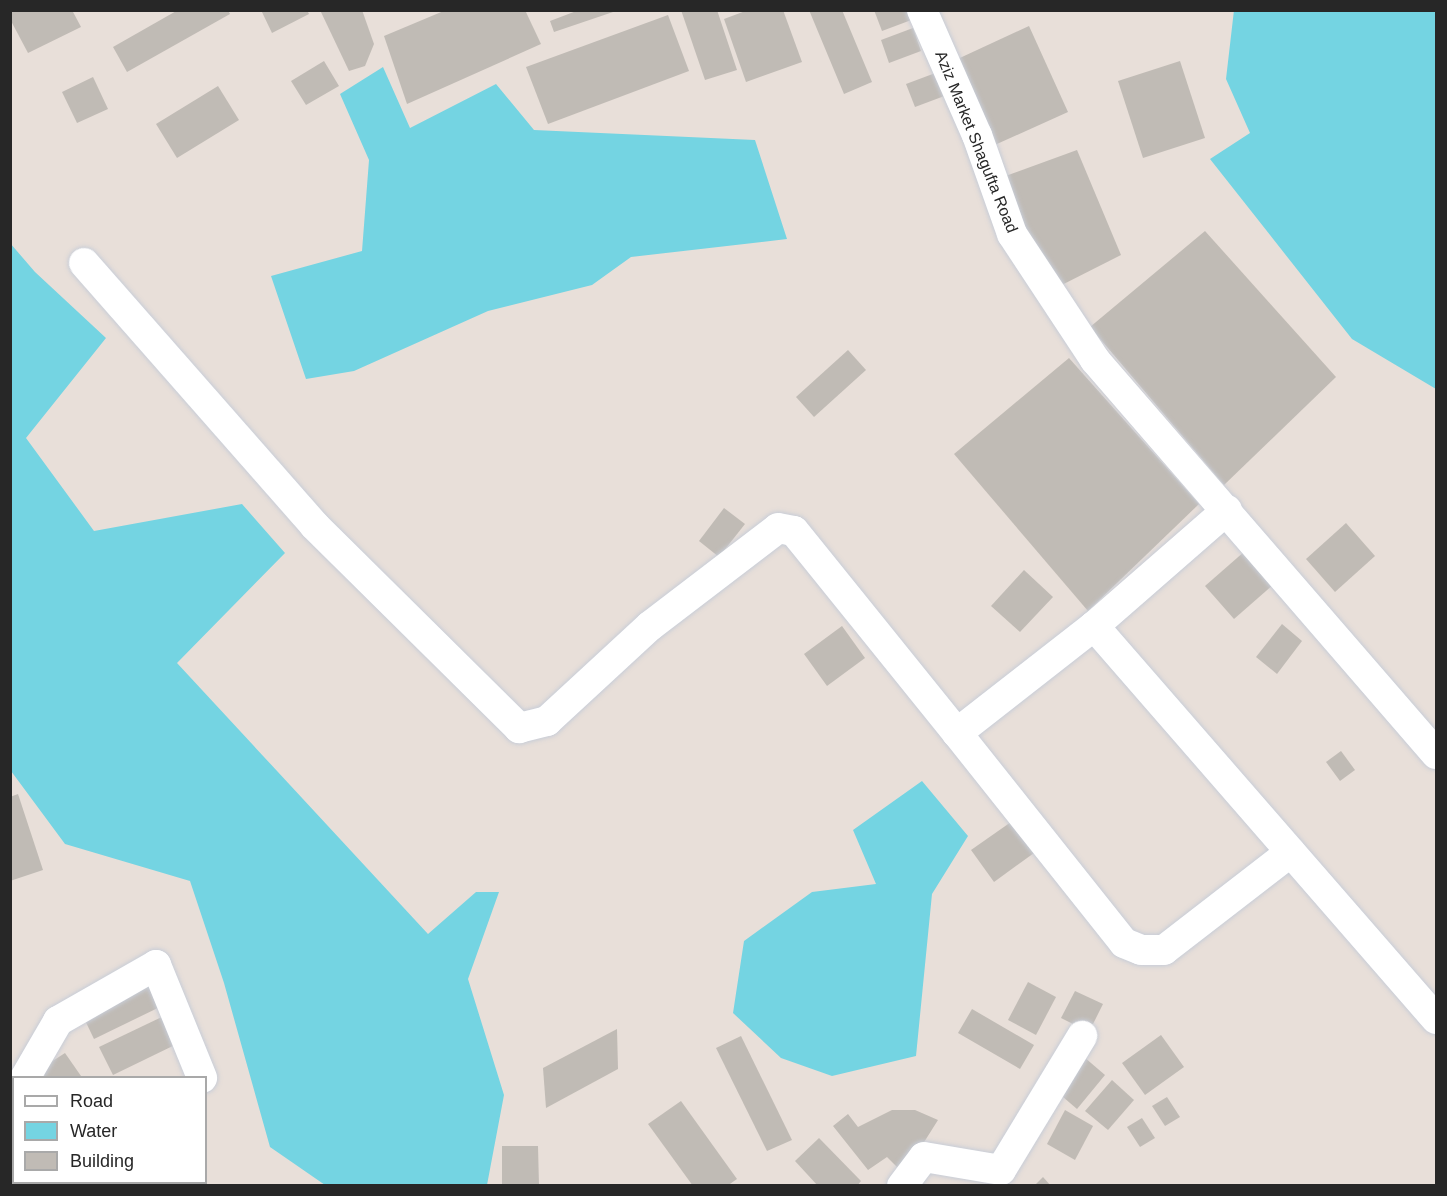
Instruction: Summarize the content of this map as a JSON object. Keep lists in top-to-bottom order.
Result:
{
  "streets": {
    "street": ["Aziz Market Shagufta Road"]
  },
  "legend": ["Road", "Water", "Building"]
}
